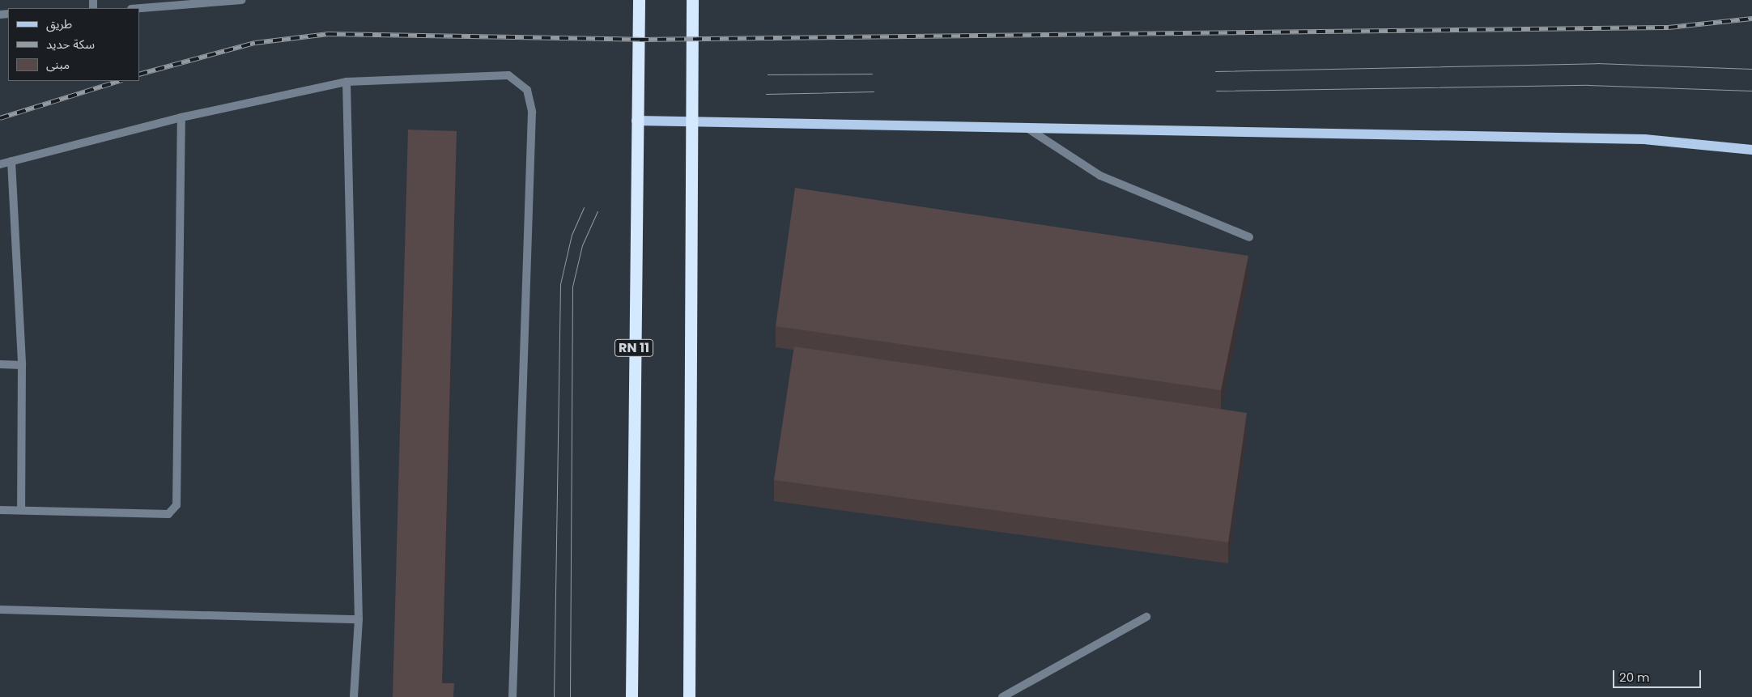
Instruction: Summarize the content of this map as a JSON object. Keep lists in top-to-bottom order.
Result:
{
  "streets": {
    "highway": ["RN 11"]
  },
  "legend": ["طريق", "سكة حديد", "مبنى"],
  "scale_bar": "20 m"
}
